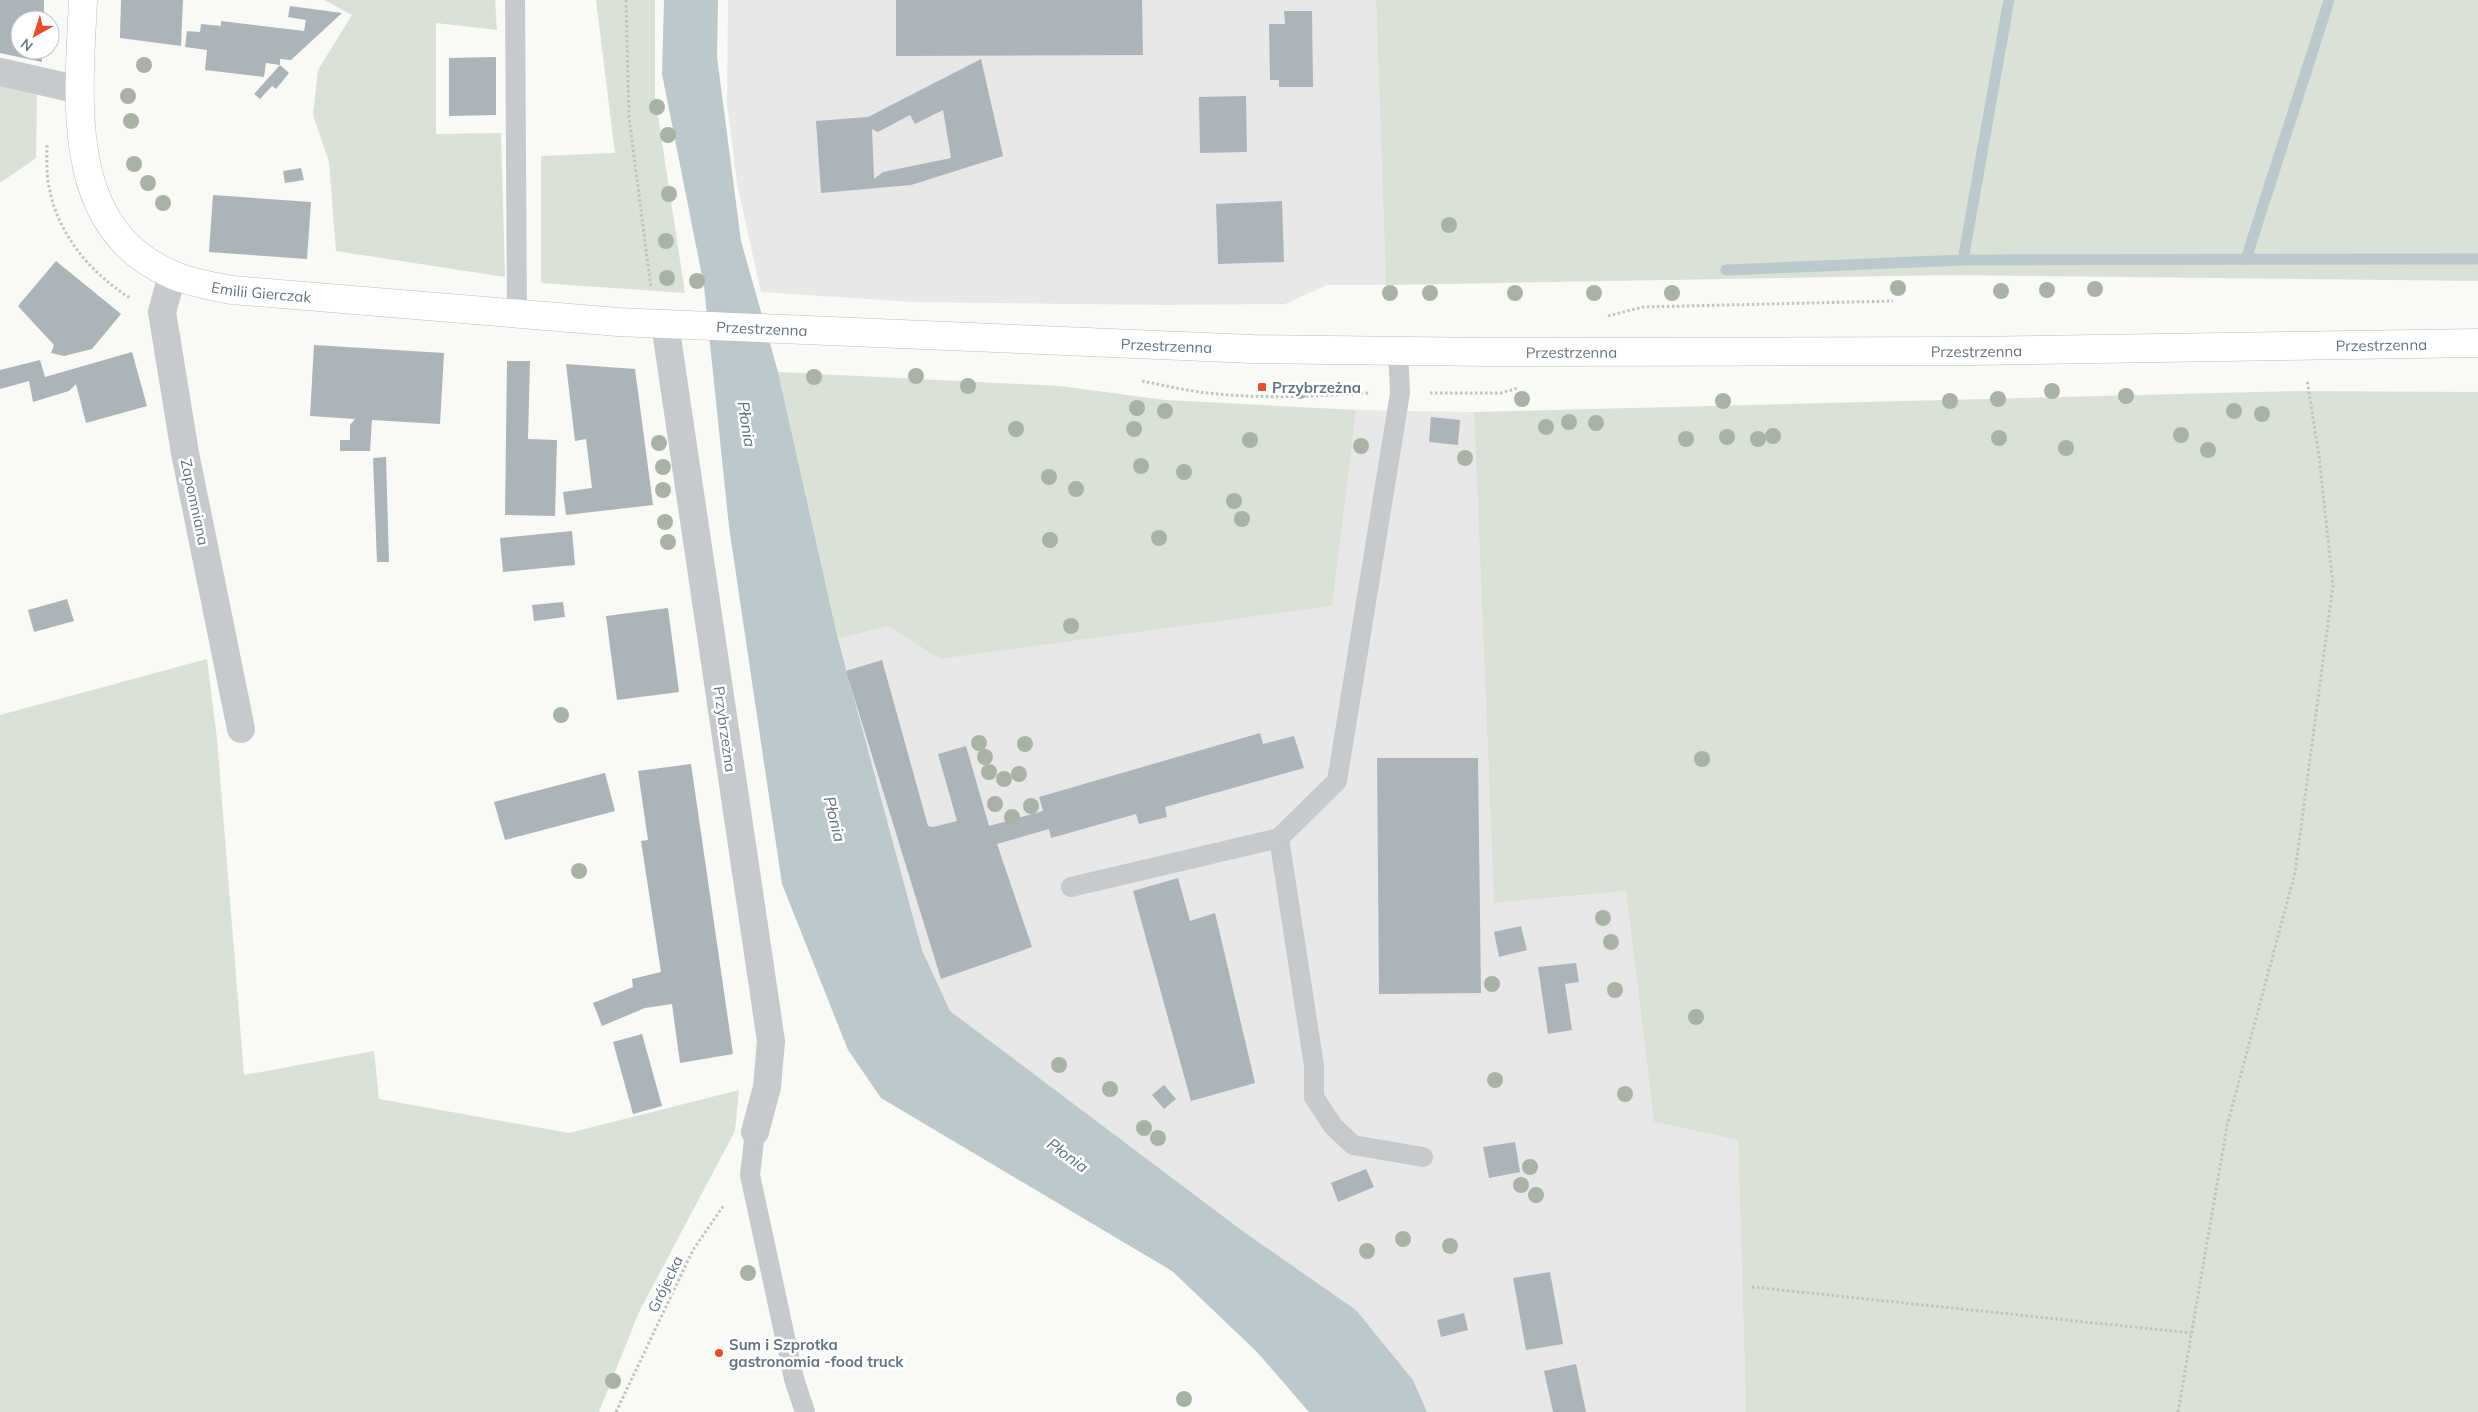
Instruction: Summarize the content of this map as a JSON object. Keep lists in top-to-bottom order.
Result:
{
  "streets": {
    "street": [
      "Emilii Gierczak",
      "Przestrzenna",
      "Zapomniana",
      "Przybrzeżna"
    ],
    "path": ["Grójecka"]
  },
  "crossings": [
    ["Emilii Gierczak", "Przestrzenna"],
    ["Emilii Gierczak", "Zapomniana"],
    ["Emilii Gierczak", "Przybrzeżna"],
    ["Przestrzenna", "Przybrzeżna"]
  ],
  "water": ["Płonia"],
  "places": {
    "transit": ["Przybrzeżna"],
    "other": ["Sum i Szprotka gastronomia -food truck"]
  },
  "north": "bottom left"
}
